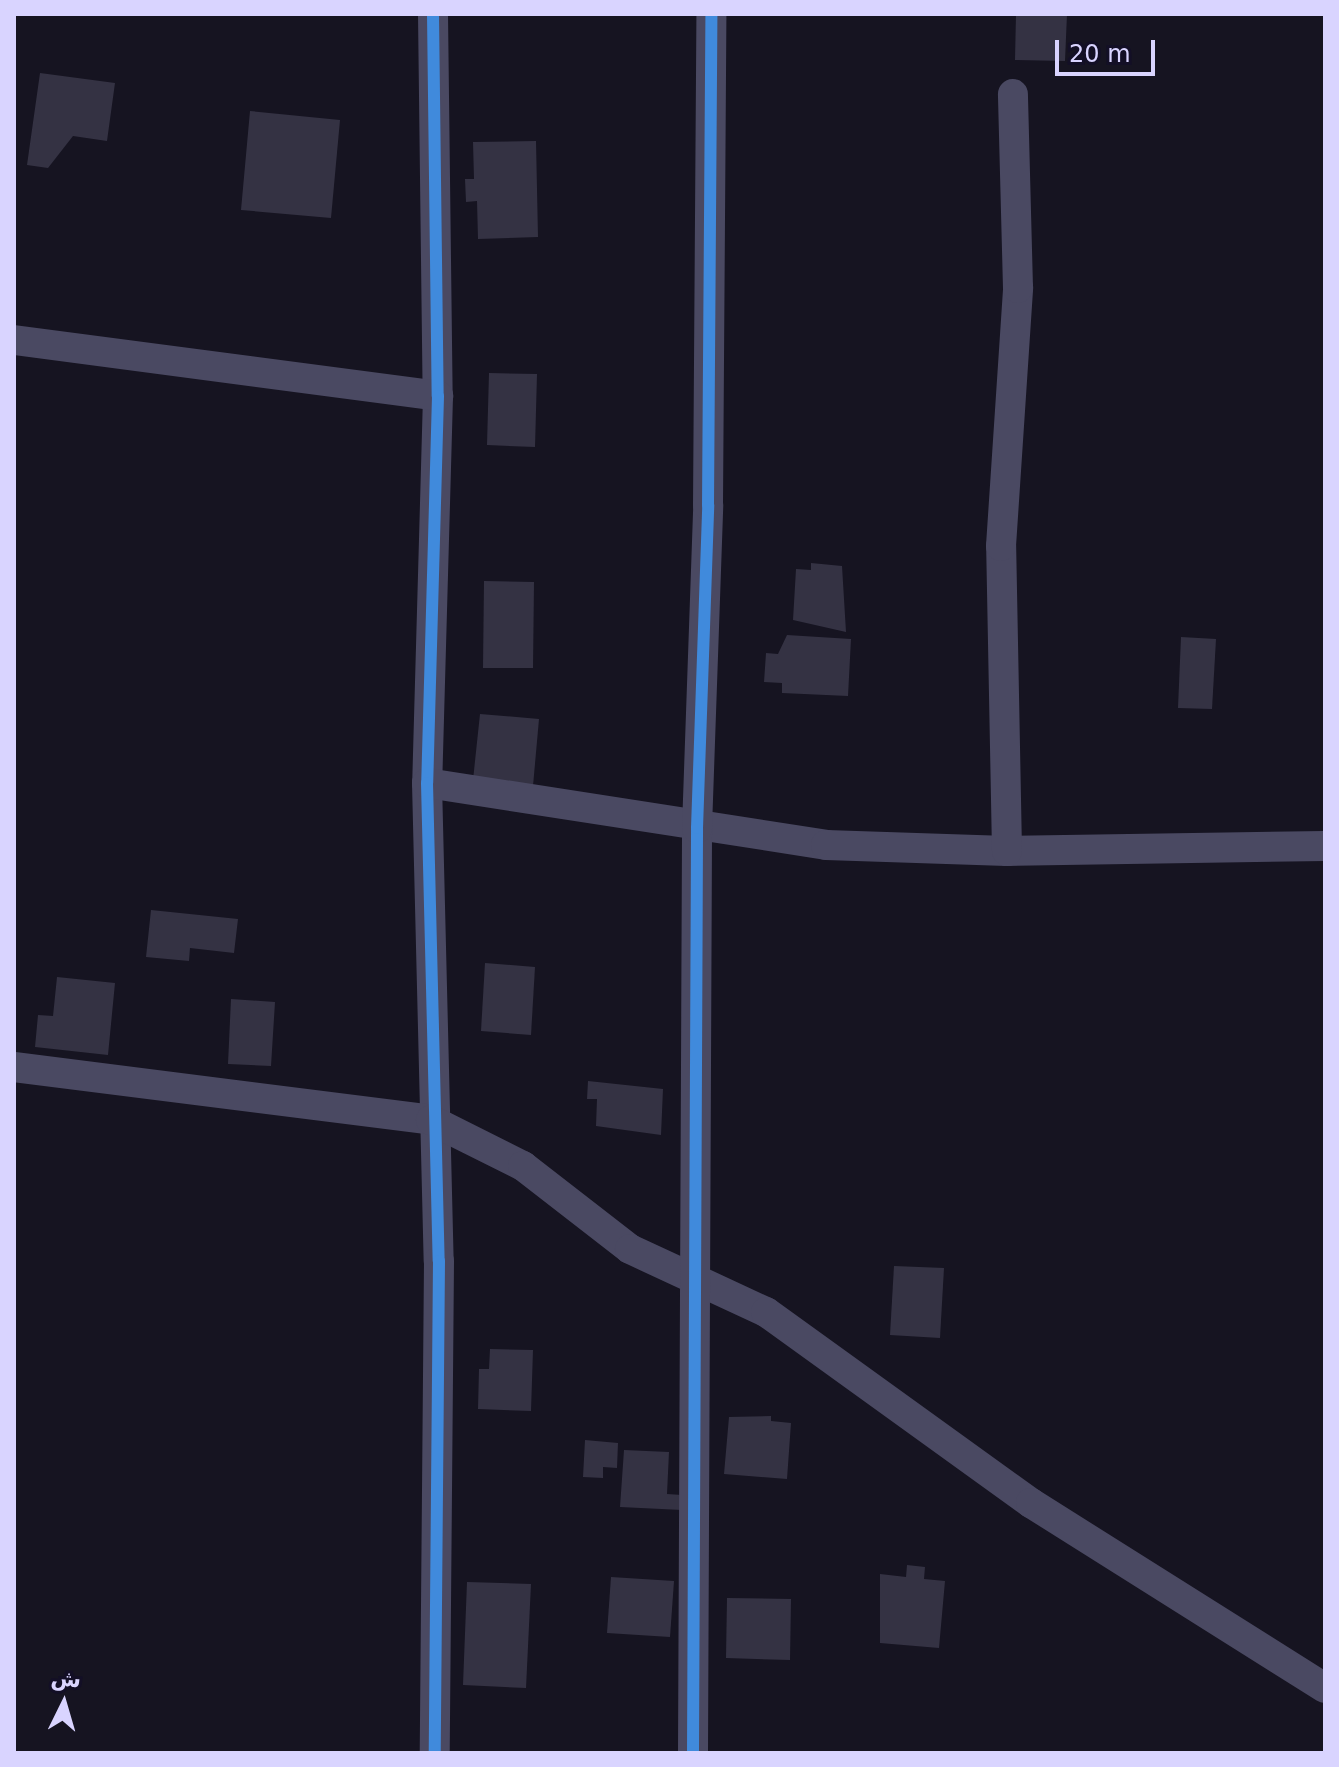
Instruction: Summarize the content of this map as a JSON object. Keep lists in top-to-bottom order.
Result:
{
  "scale_bar": "20 m",
  "north": "top"
}
